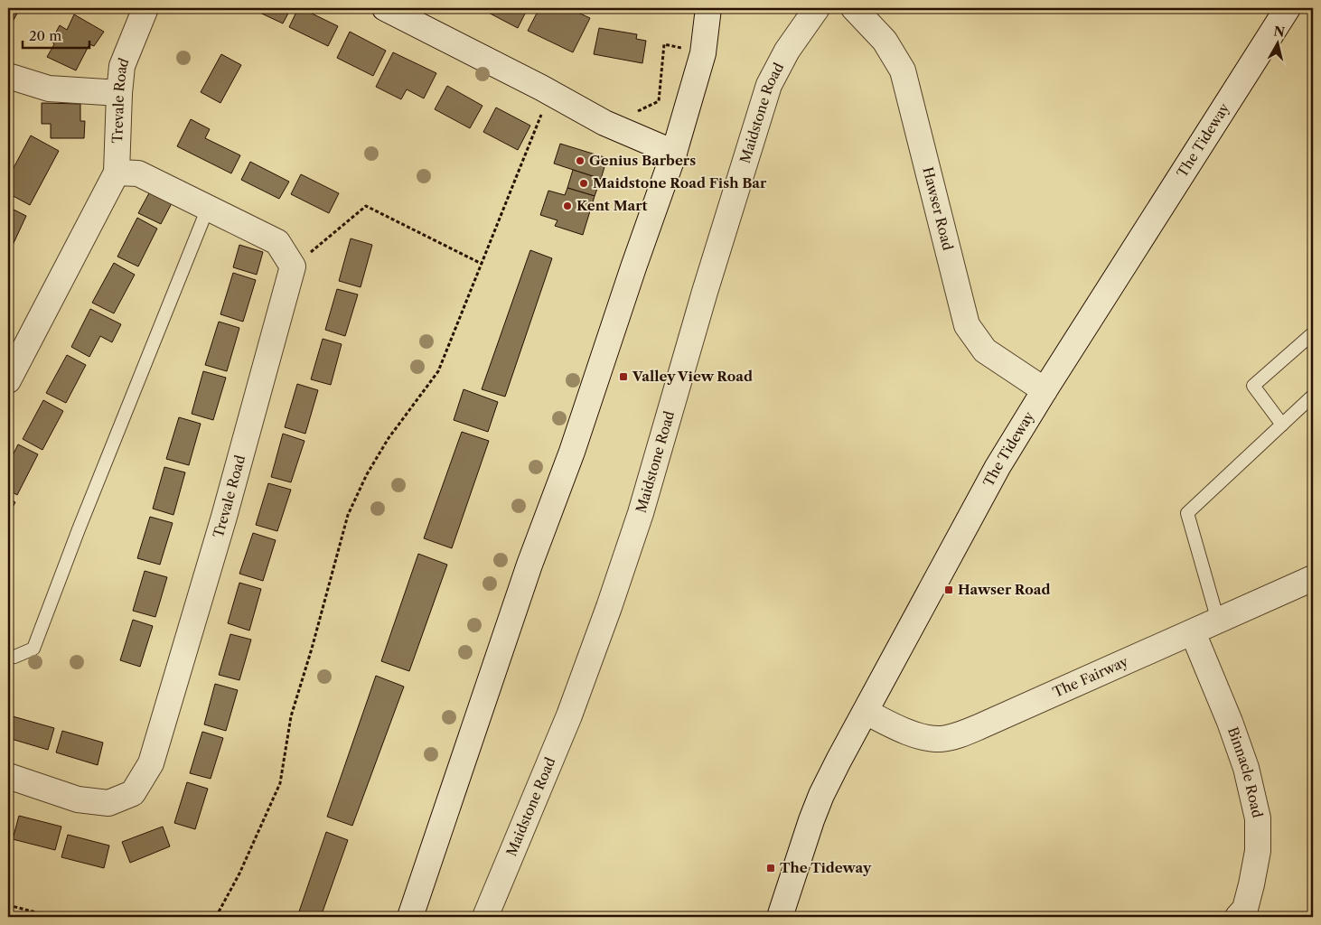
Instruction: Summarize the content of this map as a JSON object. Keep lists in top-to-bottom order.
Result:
{
  "streets": {
    "street": [
      "Trevale Road",
      "Maidstone Road",
      "The Tideway",
      "Hawser Road",
      "The Fairway",
      "Binnacle Road"
    ]
  },
  "crossings": [
    ["The Tideway", "Hawser Road"],
    ["The Tideway", "The Fairway"],
    ["The Fairway", "Binnacle Road"]
  ],
  "places": {
    "other": ["Genius Barbers", "Maidstone Road Fish Bar", "Kent Mart"],
    "transit": ["Valley View Road", "Hawser Road", "The Tideway"]
  },
  "scale_bar": "20 m",
  "north": "top"
}
